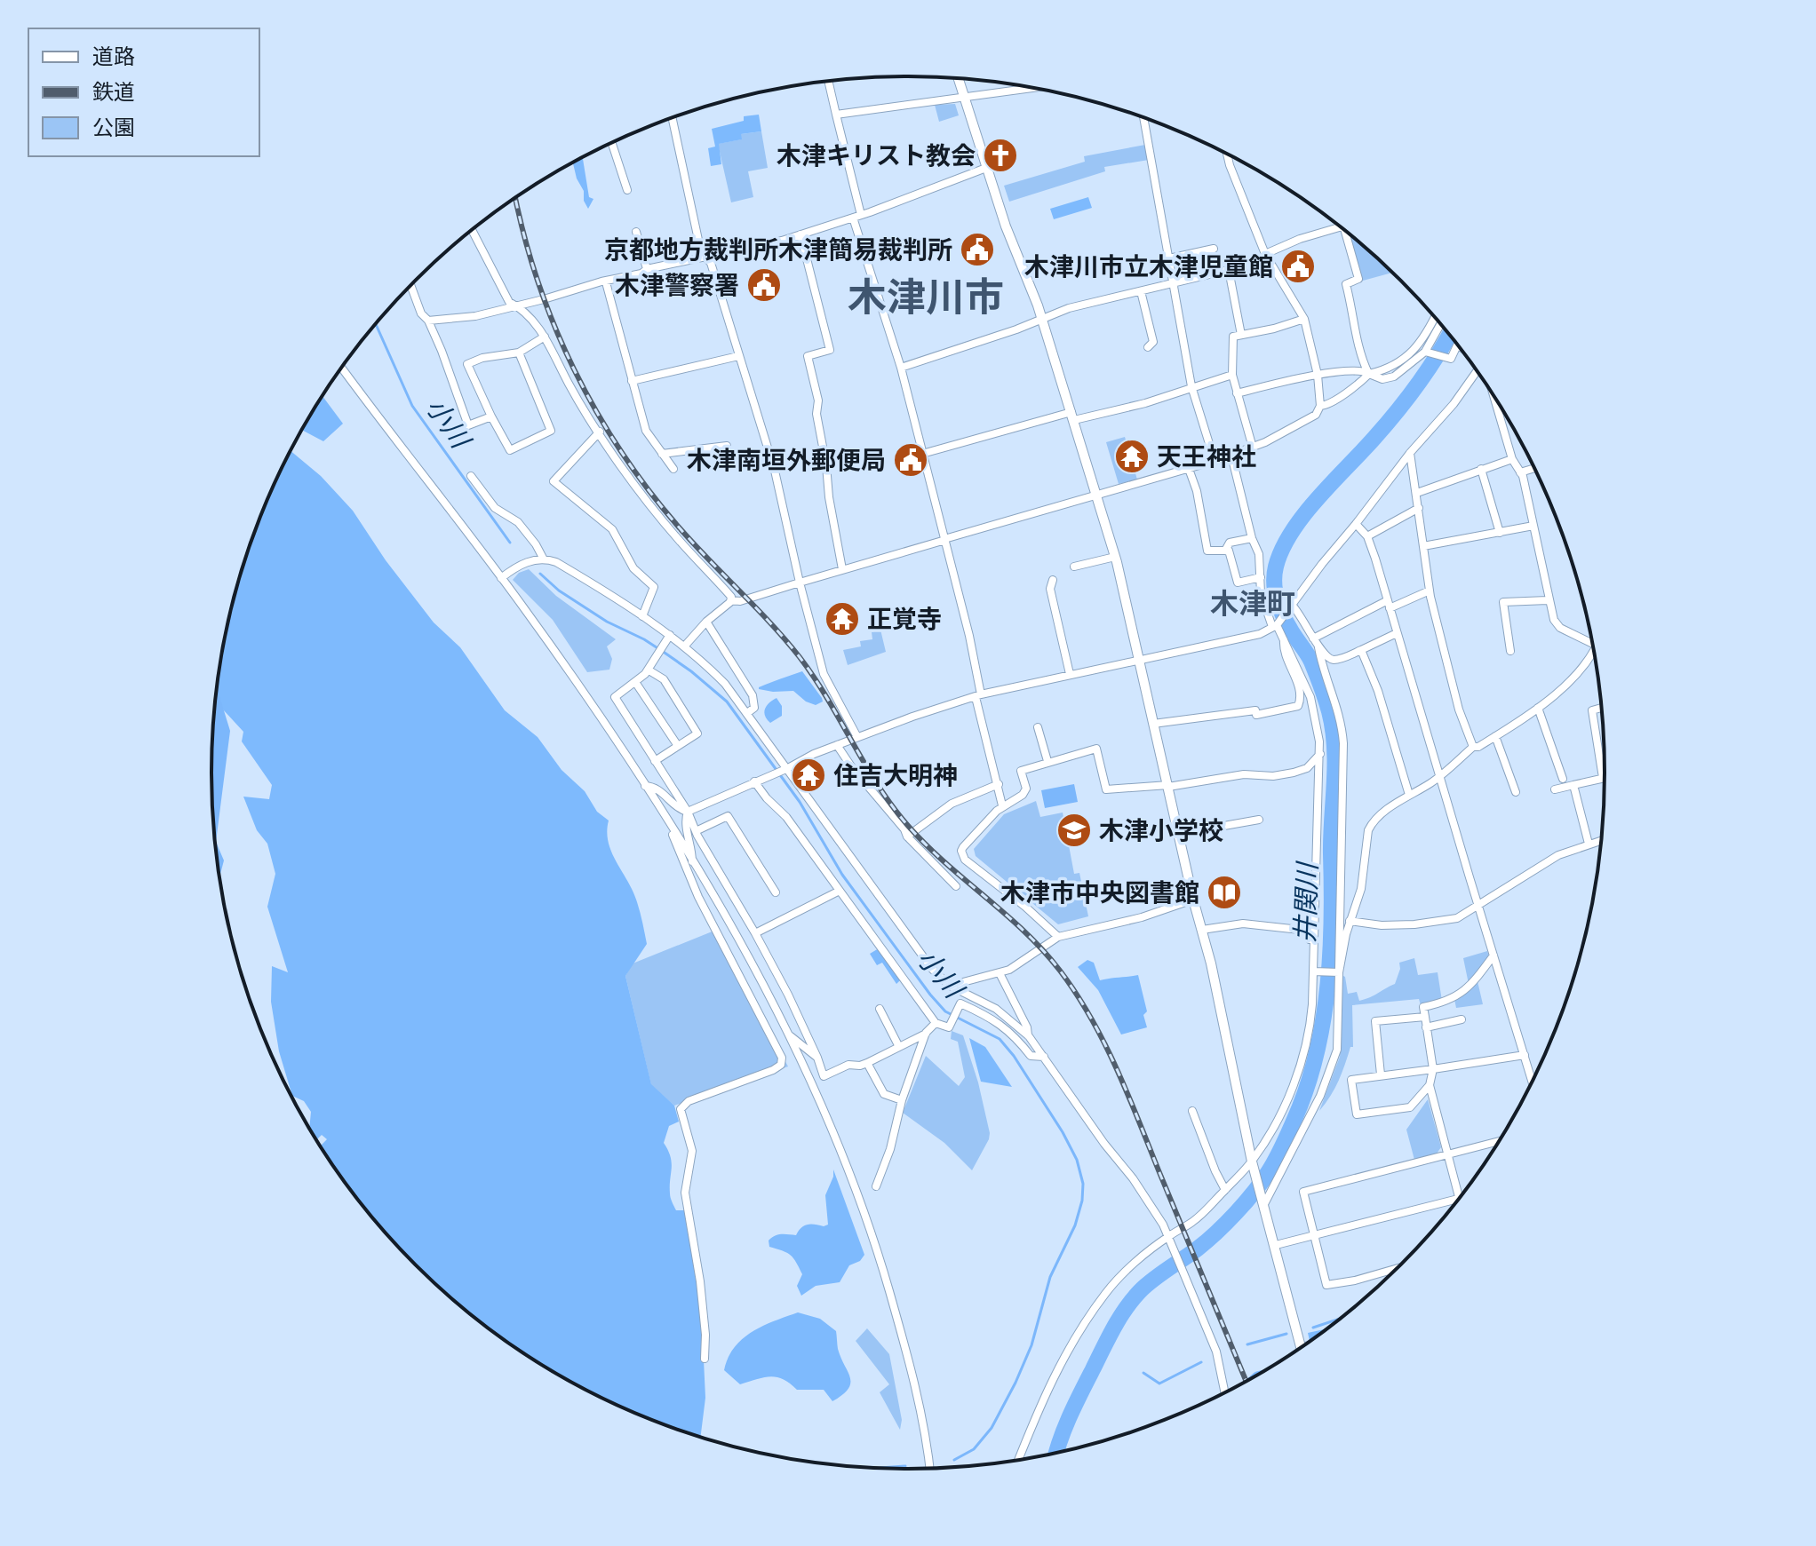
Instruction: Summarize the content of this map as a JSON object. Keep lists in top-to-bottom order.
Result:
{
  "districts": ["木津川市", "木津町"],
  "water": ["小川", "井関川"],
  "places": {
    "church": ["木津キリスト教会"],
    "public building": [
      "京都地方裁判所木津簡易裁判所",
      "木津川市立木津児童館",
      "木津警察署",
      "木津南垣外郵便局"
    ],
    "temple": ["天王神社", "正覚寺", "住吉大明神"],
    "school or university": ["木津小学校"],
    "library": ["木津市中央図書館"]
  },
  "legend": ["道路", "鉄道", "公園"]
}
